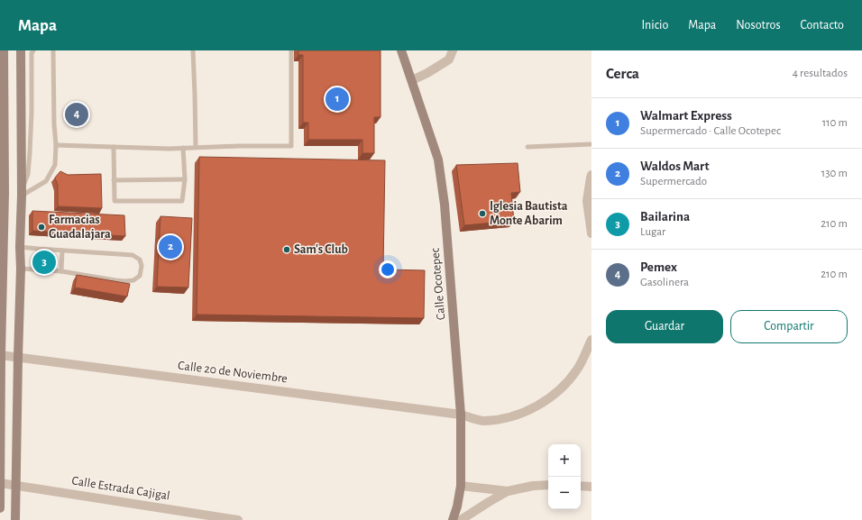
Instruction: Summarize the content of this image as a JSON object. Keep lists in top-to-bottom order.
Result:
{
  "streets": {
    "main road": ["Calle Ocotepec"],
    "street": ["Calle 20 de Noviembre", "Calle Estrada Cajigal"]
  },
  "crossings": [
    ["Calle Ocotepec", "Calle 20 de Noviembre"]
  ],
  "places": ["Iglesia Bautista Monte Abarim", "Farmacias Guadalajara", "Sam's Club"],
  "page": {
    "header": "Mapa",
    "nav": [
      "Inicio",
      "Mapa",
      "Nosotros",
      "Contacto"
    ],
    "heading": ["Cerca", "4 resultados"],
    "pins": [
      "1",
      "4",
      "2",
      "3"
    ],
    "list": [
      {
        "mark": "1",
        "name": "Walmart Express",
        "note": "Supermercado · Calle Ocotepec",
        "value": "110 m"
      },
      {
        "mark": "2",
        "name": "Waldos Mart",
        "note": "Supermercado",
        "value": "130 m"
      },
      {
        "mark": "3",
        "name": "Bailarina",
        "note": "Lugar",
        "value": "210 m"
      },
      {
        "mark": "4",
        "name": "Pemex",
        "note": "Gasolinera",
        "value": "210 m"
      }
    ],
    "buttons": ["Guardar", "Compartir"],
    "map_buttons": ["+", "−"]
  }
}
